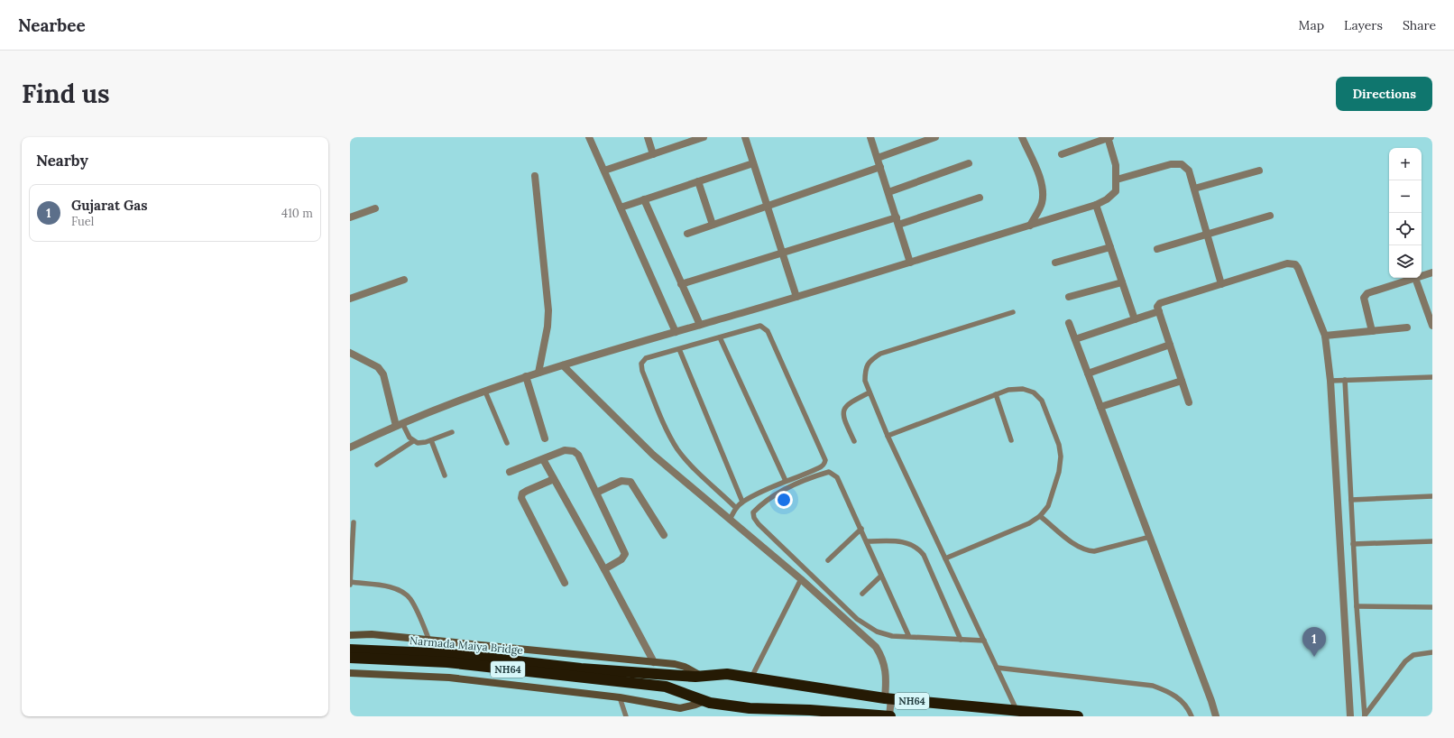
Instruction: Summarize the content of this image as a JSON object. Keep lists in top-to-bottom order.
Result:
{
  "streets": {
    "highway": ["Narmada Maiya Bridge", "NH64"]
  },
  "crossings": [
    ["Narmada Maiya Bridge", "NH64"]
  ],
  "page": {
    "header": "Nearbee",
    "nav": ["Map", "Layers", "Share"],
    "buttons": "Directions",
    "title": "Find us",
    "heading": "Nearby",
    "map_buttons": ["+", "−"],
    "list": [
      {
        "mark": "1",
        "name": "Gujarat Gas",
        "note": "Fuel",
        "value": "410 m"
      }
    ],
    "pins": "1"
  }
}
